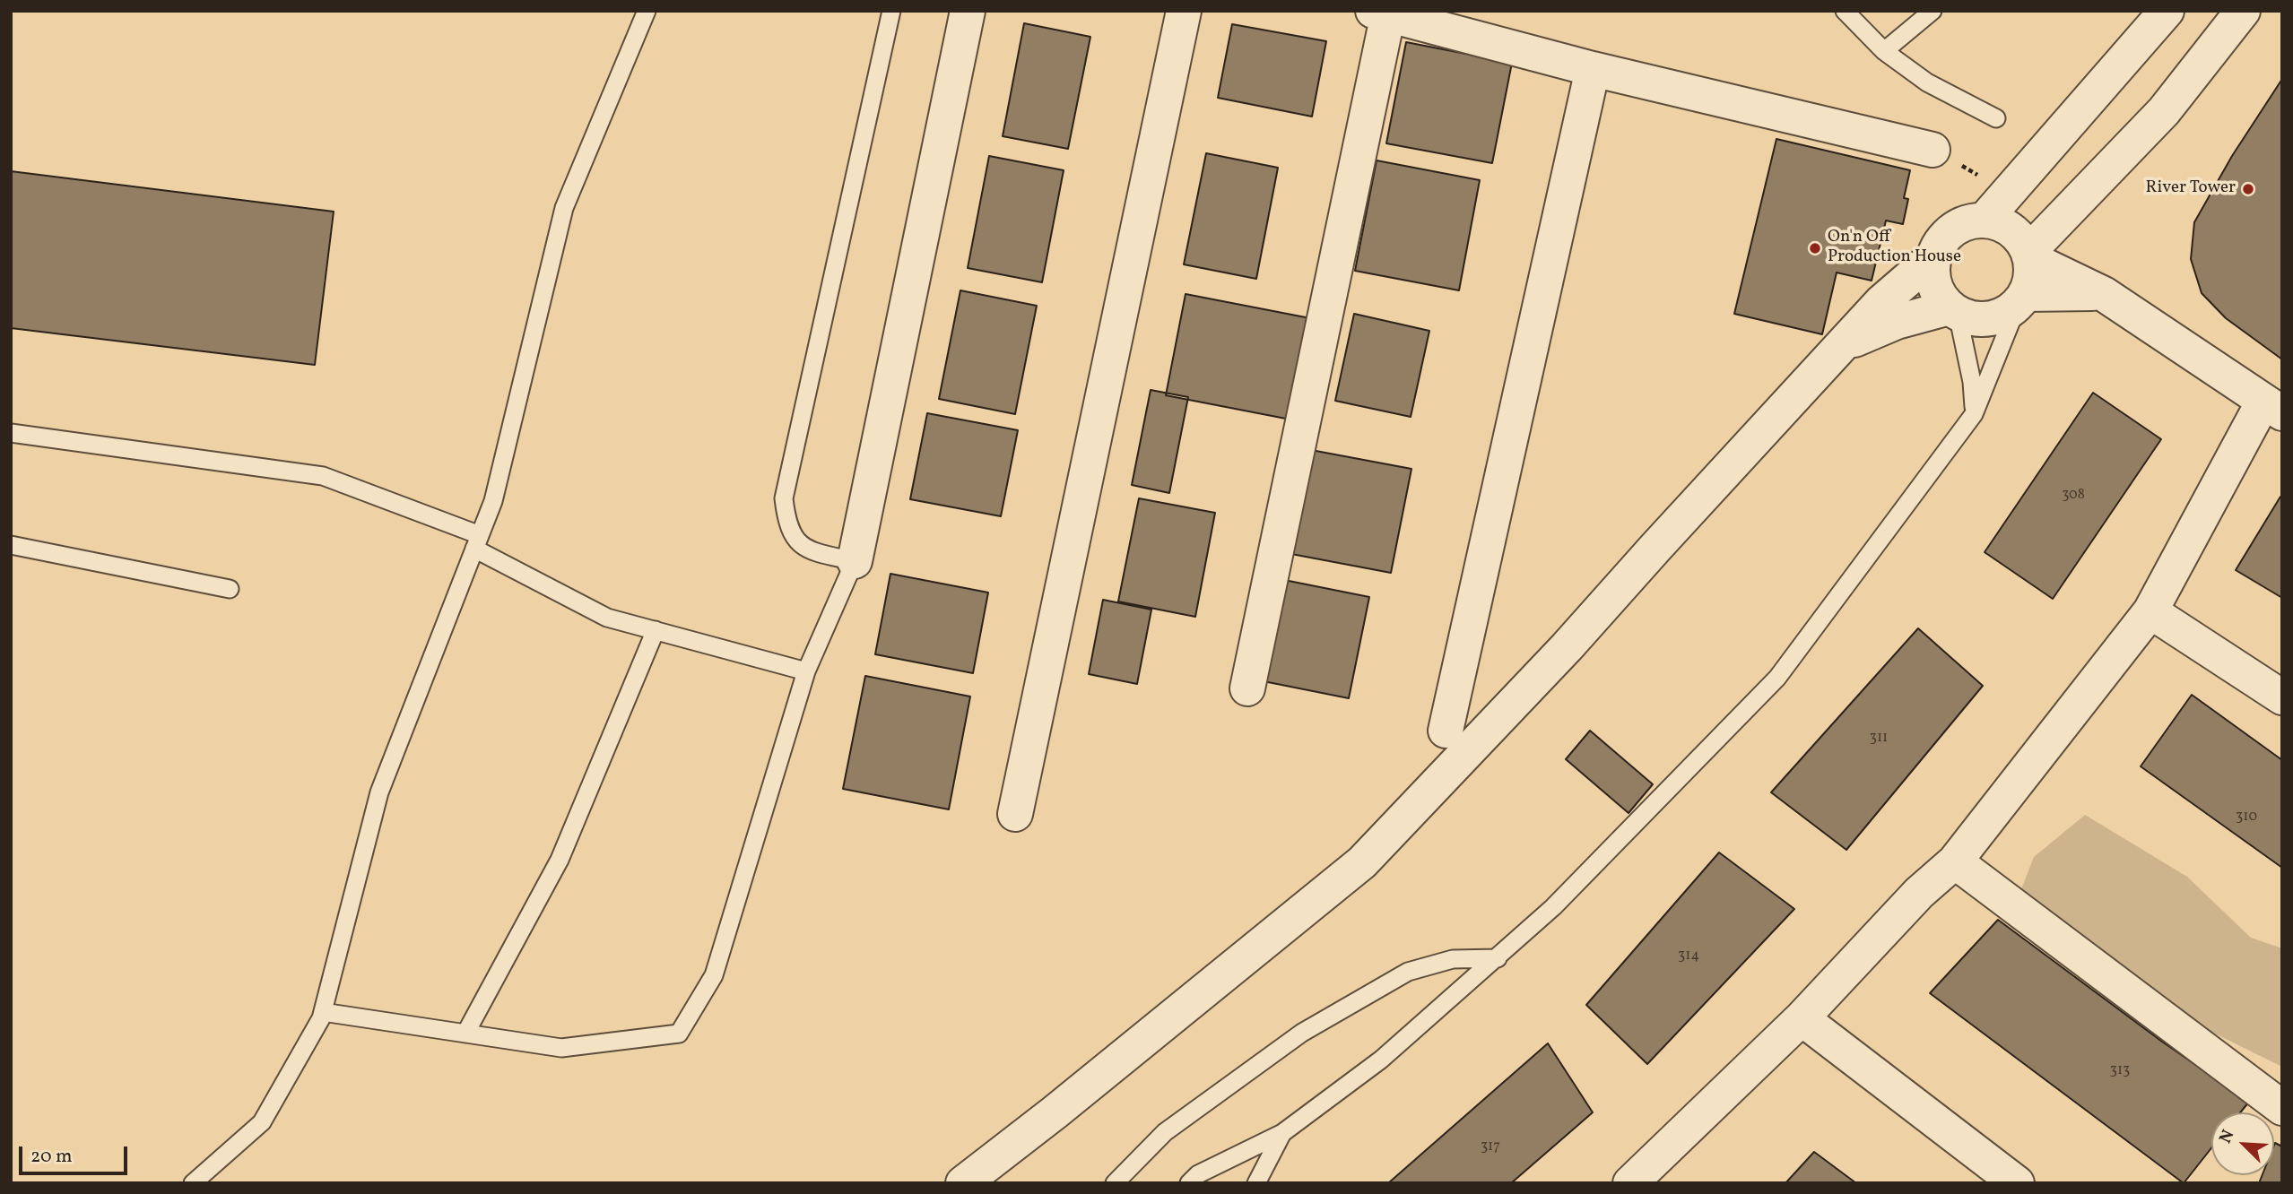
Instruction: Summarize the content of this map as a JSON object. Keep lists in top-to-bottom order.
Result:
{
  "places": ["River Tower", "On'n Off Production House"],
  "house_numbers": [
    "308",
    "311",
    "310",
    "314",
    "313",
    "317"
  ],
  "scale_bar": "20 m",
  "north": "top left"
}
